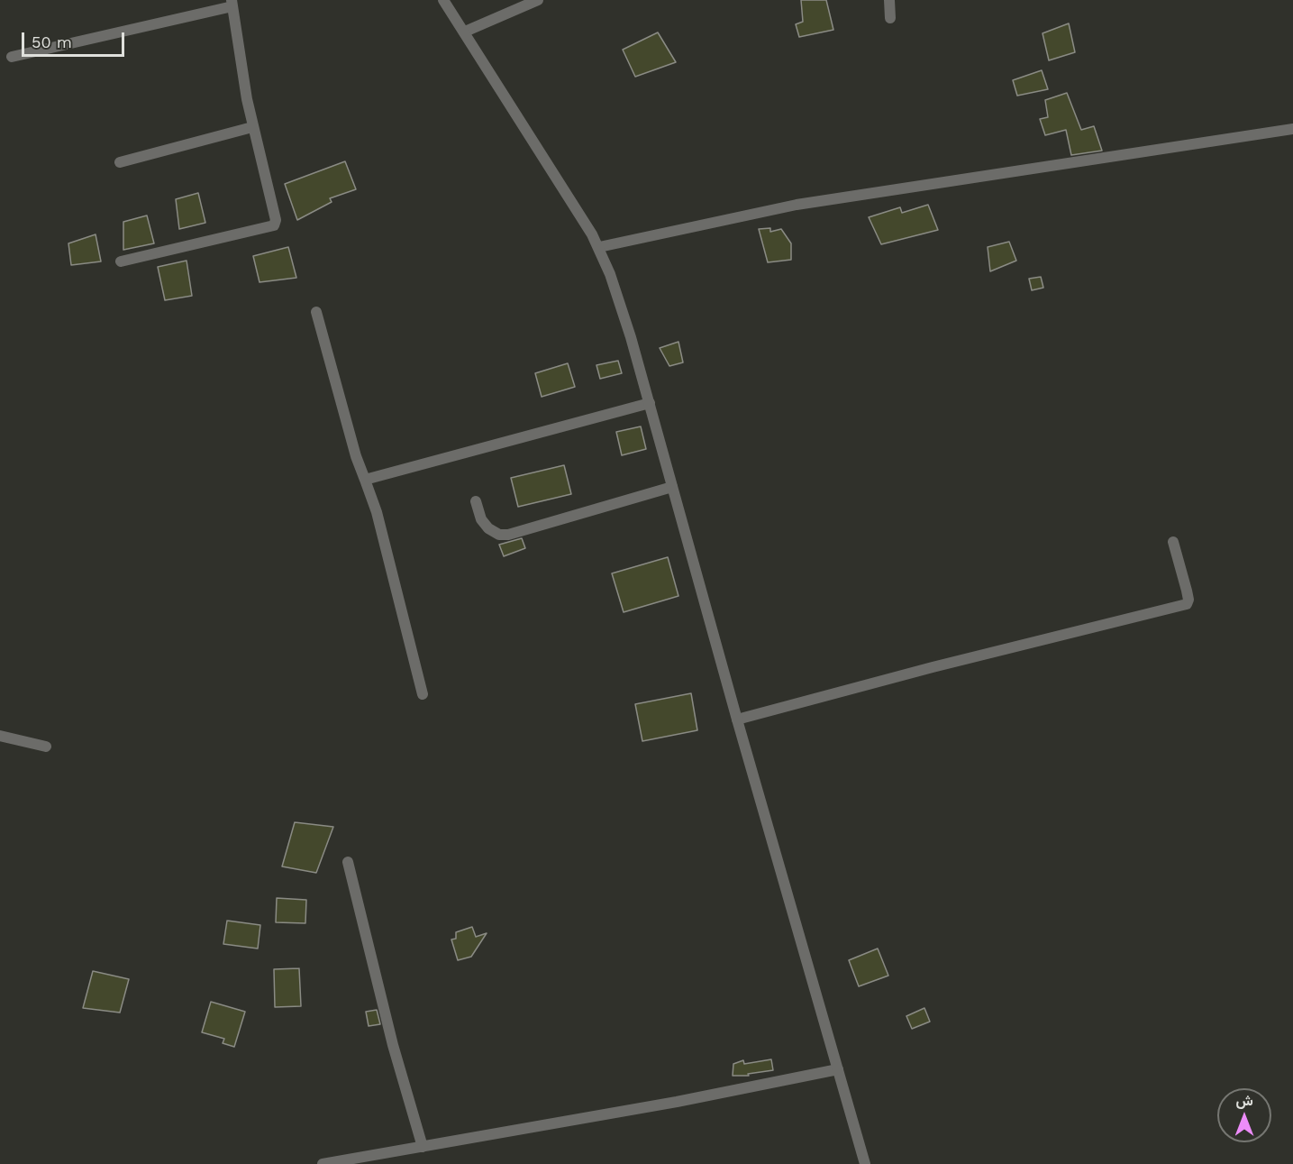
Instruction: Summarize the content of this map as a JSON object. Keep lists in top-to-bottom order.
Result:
{
  "scale_bar": "50 m",
  "north": "top"
}
